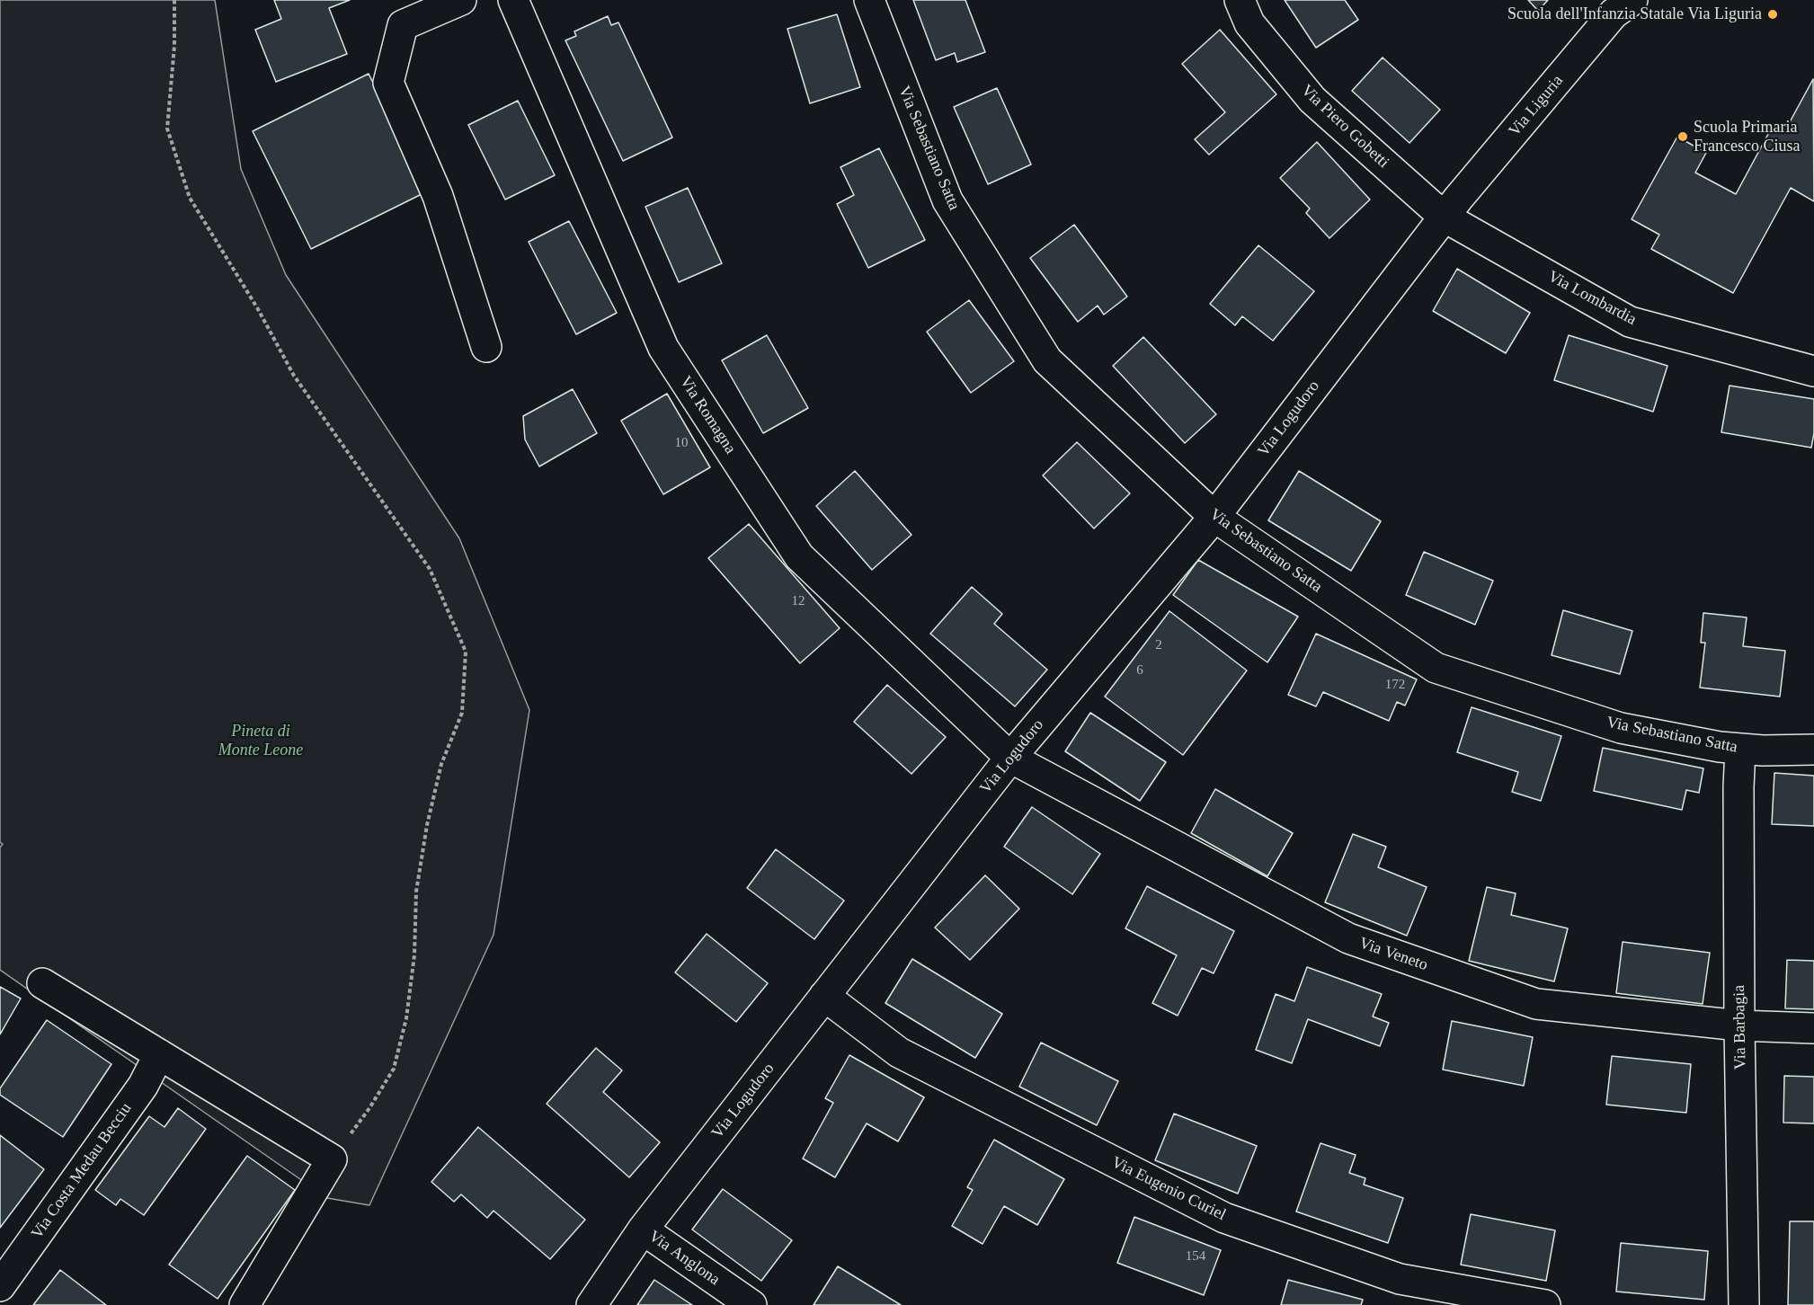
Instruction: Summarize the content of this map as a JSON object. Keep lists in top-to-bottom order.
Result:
{
  "streets": {
    "street": [
      "Via Liguria",
      "Via Piero Gobetti",
      "Via Sebastiano Satta",
      "Via Lombardia",
      "Via Romagna",
      "Via Logudoro",
      "Via Veneto",
      "Via Barbagia",
      "Via Costa Medau Becciu",
      "Via Eugenio Curiel",
      "Via Anglona"
    ]
  },
  "crossings": [
    ["Via Liguria", "Via Piero Gobetti"],
    ["Via Liguria", "Via Lombardia"],
    ["Via Liguria", "Via Logudoro"],
    ["Via Piero Gobetti", "Via Lombardia"],
    ["Via Piero Gobetti", "Via Logudoro"],
    ["Via Sebastiano Satta", "Via Logudoro"],
    ["Via Sebastiano Satta", "Via Barbagia"],
    ["Via Lombardia", "Via Logudoro"],
    ["Via Romagna", "Via Logudoro"],
    ["Via Romagna", "Via Veneto"],
    ["Via Logudoro", "Via Veneto"],
    ["Via Logudoro", "Via Eugenio Curiel"],
    ["Via Logudoro", "Via Anglona"],
    ["Via Veneto", "Via Barbagia"]
  ],
  "parks": ["Pineta di Monte Leone"],
  "places": ["Scuola dell'Infanzia Statale Via Liguria", "Scuola Primaria Francesco Ciusa"],
  "house_numbers": [
    "10",
    "12",
    "2",
    "6",
    "172",
    "154"
  ]
}
